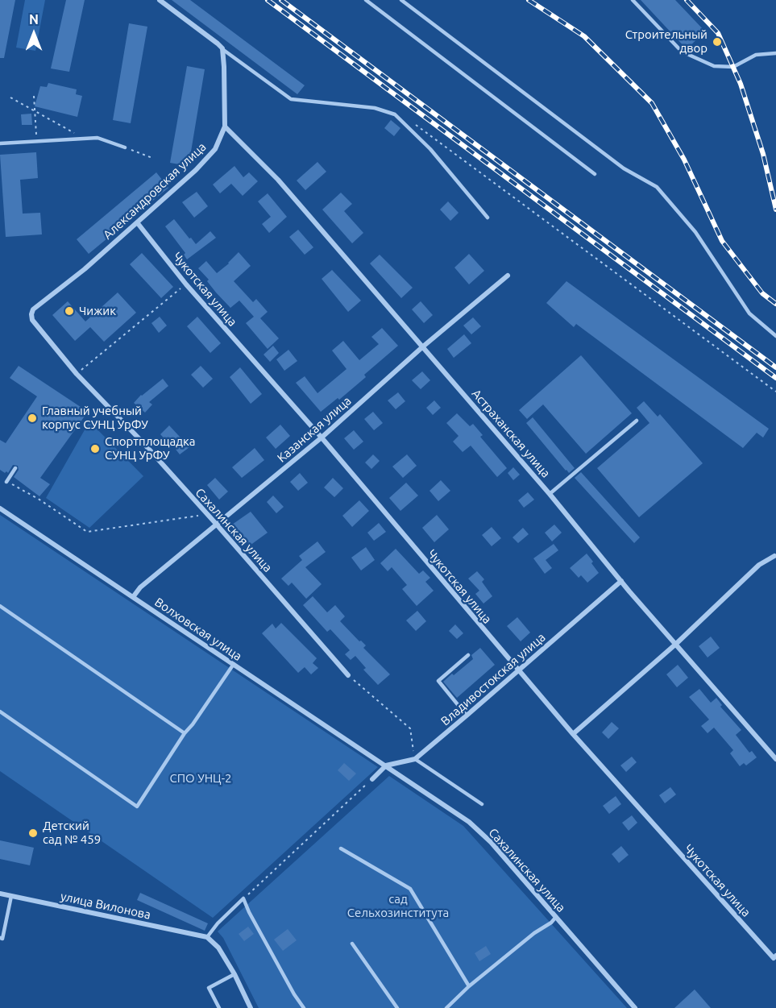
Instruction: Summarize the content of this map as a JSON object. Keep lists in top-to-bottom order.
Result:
{
  "streets": {
    "street": [
      "Александровская улица",
      "Чукотская улица",
      "Казанская улица",
      "Астраханская улица",
      "Сахалинская улица",
      "Волховская улица",
      "Владивостокская улица",
      "улица Вилонова"
    ]
  },
  "crossings": [
    ["Александровская улица", "Чукотская улица"],
    ["Александровская улица", "Астраханская улица"],
    ["Александровская улица", "Сахалинская улица"],
    ["Чукотская улица", "Казанская улица"],
    ["Чукотская улица", "Владивостокская улица"],
    ["Казанская улица", "Астраханская улица"],
    ["Казанская улица", "Сахалинская улица"],
    ["Казанская улица", "Волховская улица"],
    ["Астраханская улица", "Владивостокская улица"],
    ["Сахалинская улица", "Волховская улица"],
    ["Сахалинская улица", "Владивостокская улица"],
    ["Волховская улица", "Владивостокская улица"]
  ],
  "parks": ["СПО УНЦ-2", "сад Сельхозинститута"],
  "places": [
    "Строительный двор",
    "Чижик",
    "Главный учебный корпус СУНЦ УрФУ",
    "Спортплощадка СУНЦ УрФУ",
    "Детский сад № 459"
  ],
  "north": "top"
}
